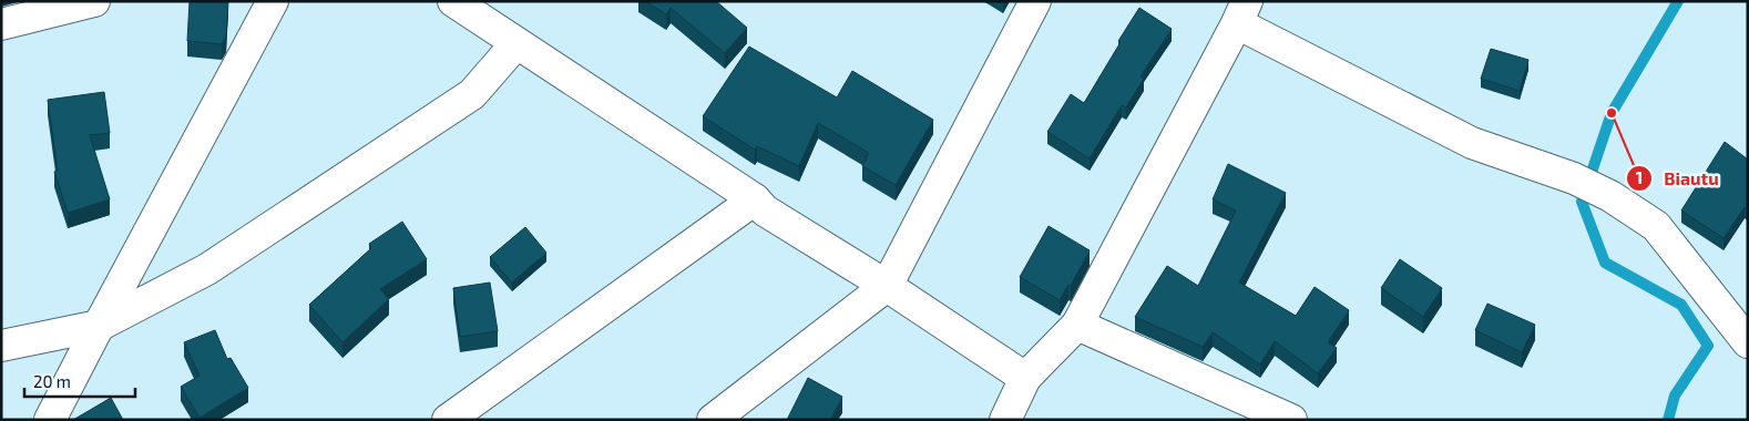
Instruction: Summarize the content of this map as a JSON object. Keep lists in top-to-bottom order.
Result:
{
  "places": ["Biautu"],
  "scale_bar": "20 m"
}
